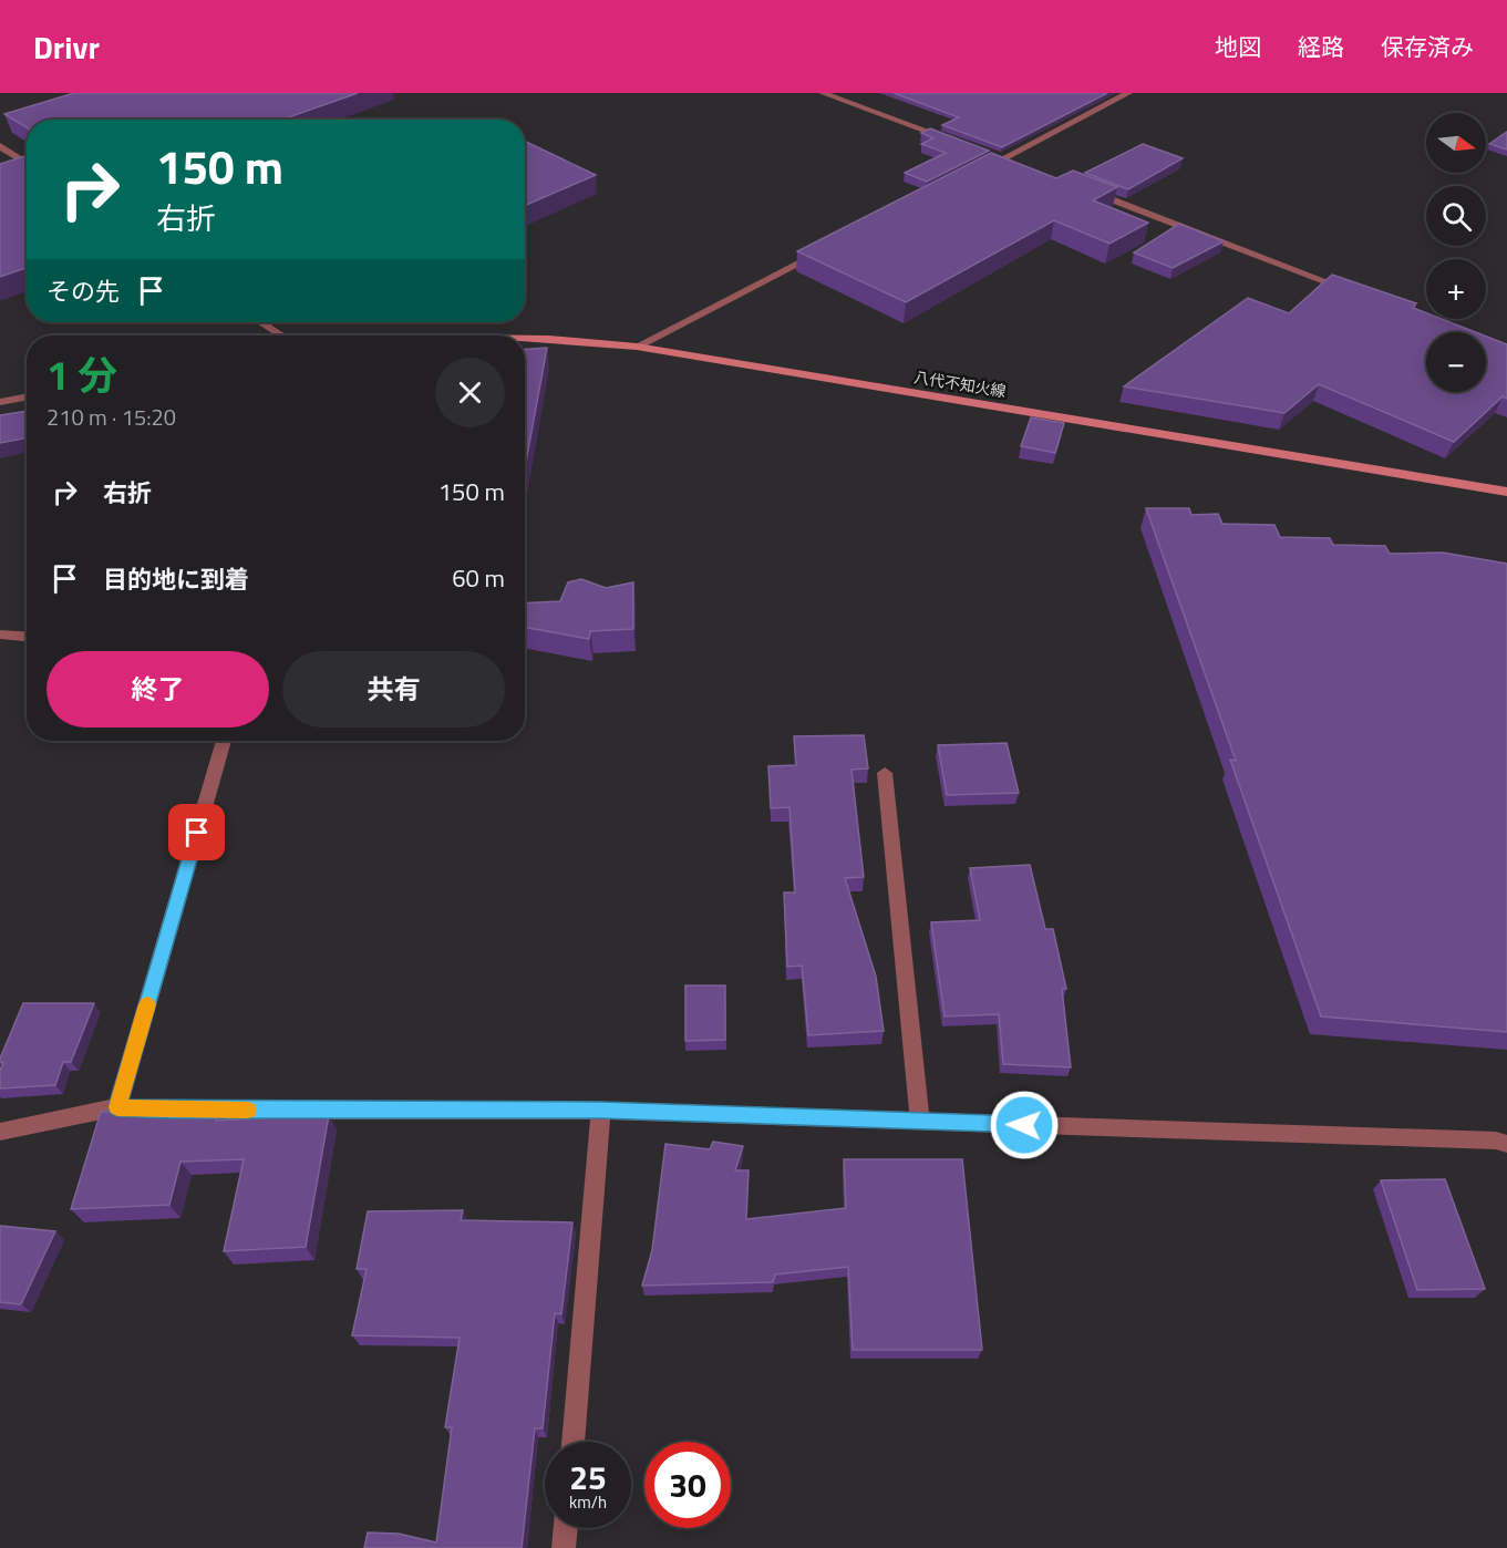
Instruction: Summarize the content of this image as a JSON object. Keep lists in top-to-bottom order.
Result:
{
  "streets": {
    "main road": ["八代不知火線"]
  },
  "north": "right",
  "page": {
    "header": "Drivr",
    "nav": ["地図", "経路", "保存済み"],
    "map_buttons": ["+", "−"],
    "turn": ["150 m", "右折"],
    "then": "その先",
    "heading": ["1 分", "210 m · 15:20"],
    "list": [
      {
        "name": "右折",
        "value": "150 m"
      },
      {
        "name": "目的地に到着",
        "value": "60 m"
      }
    ],
    "buttons": ["終了", "共有"],
    "speed": "25 km/h",
    "limit": "30"
  }
}
